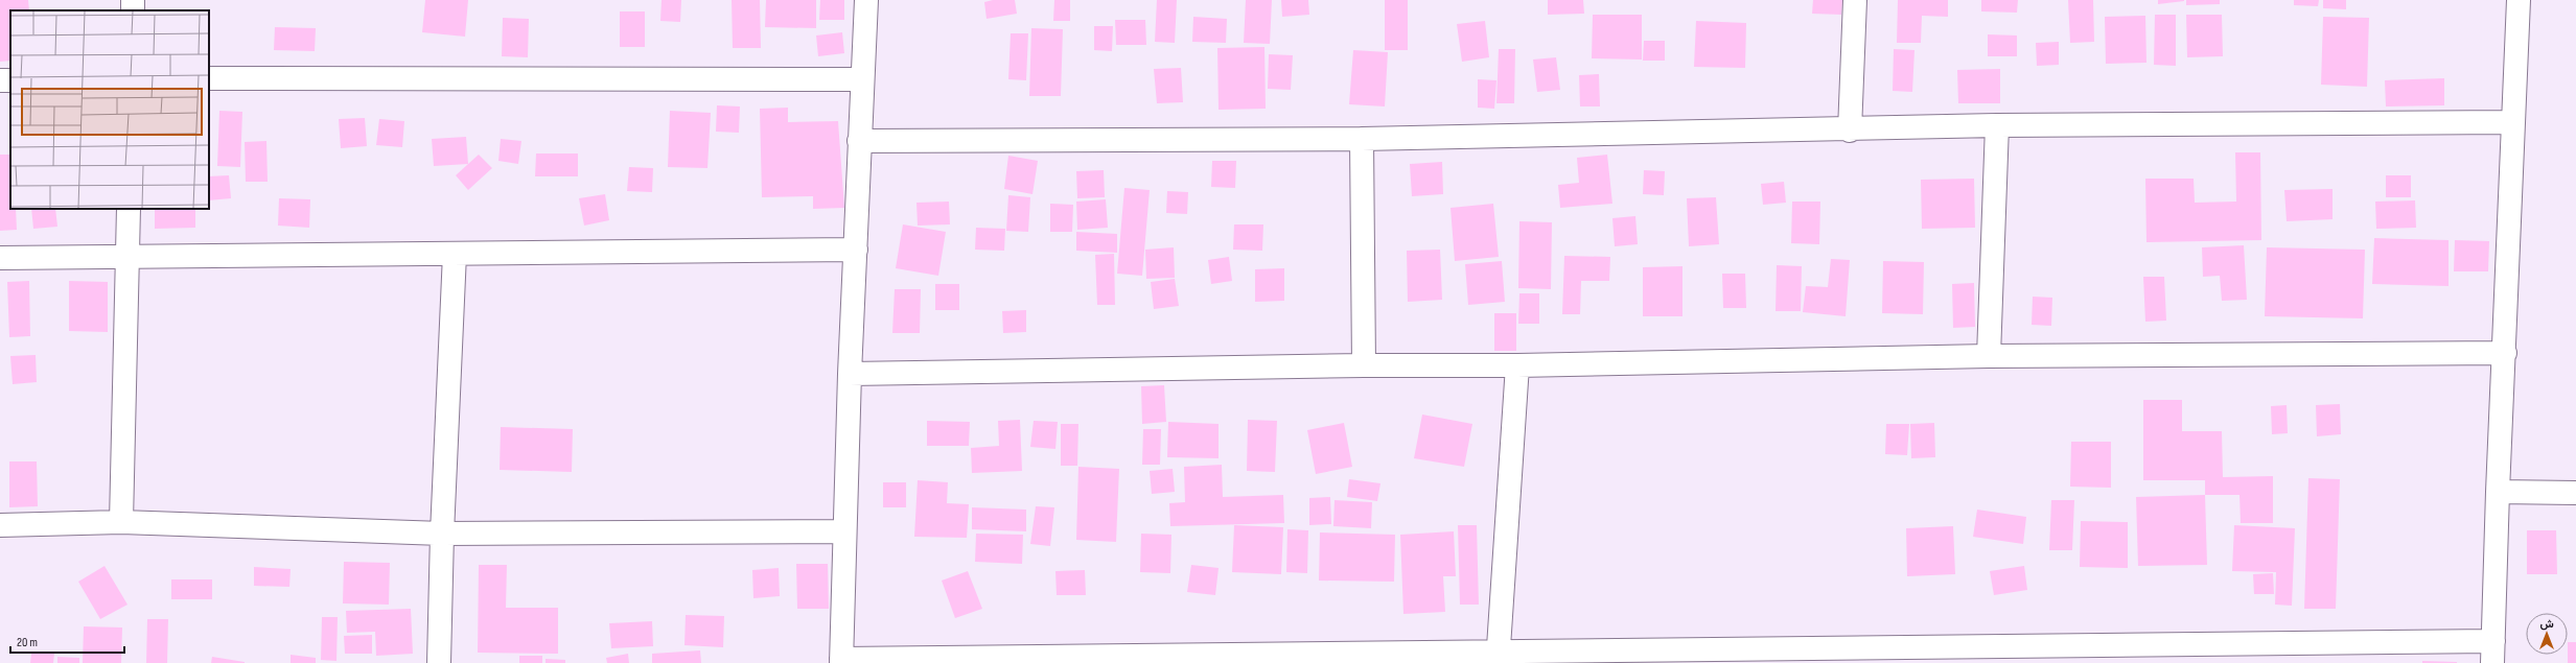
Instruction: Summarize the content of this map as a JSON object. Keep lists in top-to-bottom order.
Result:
{
  "scale_bar": "20 m",
  "north": "top"
}
